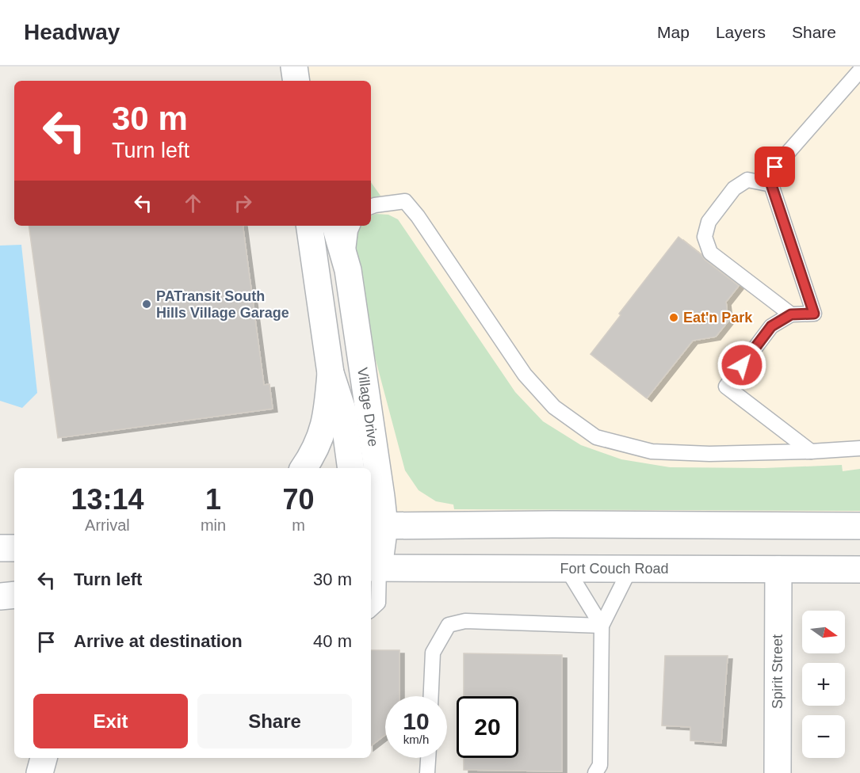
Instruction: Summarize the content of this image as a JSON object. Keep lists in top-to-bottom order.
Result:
{
  "streets": {
    "street": ["Village Drive", "Fort Couch Road", "Spirit Street"]
  },
  "crossings": [
    ["Village Drive", "Fort Couch Road"],
    ["Fort Couch Road", "Spirit Street"]
  ],
  "places": ["PATransit South Hills Village Garage", "Eat'n Park"],
  "north": "right",
  "page": {
    "header": "Headway",
    "nav": ["Map", "Layers", "Share"],
    "turn": ["30 m", "Turn left"],
    "eta": [
      "13:14",
      "Arrival",
      "1",
      "min",
      "70",
      "m"
    ],
    "list": [
      {
        "name": "Turn left",
        "value": "30 m"
      },
      {
        "name": "Arrive at destination",
        "value": "40 m"
      }
    ],
    "map_buttons": ["+", "−"],
    "buttons": ["Exit", "Share"],
    "speed": "10 km/h",
    "limit": "20"
  }
}
